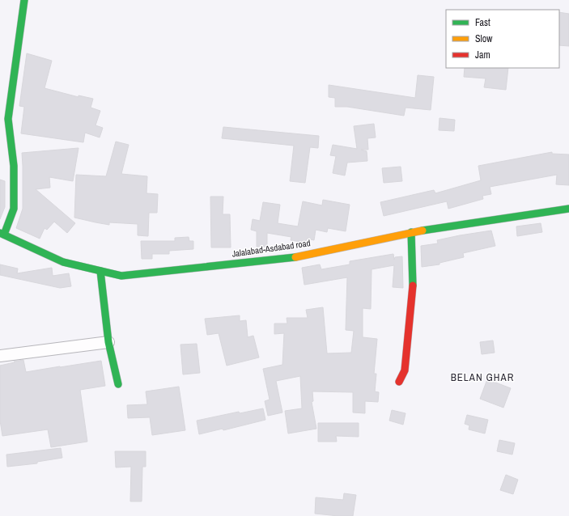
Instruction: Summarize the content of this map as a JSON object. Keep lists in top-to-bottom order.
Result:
{
  "streets": {
    "main road": ["Jalalabad-Asdabad road"]
  },
  "districts": ["BELAN GHAR"],
  "legend": ["Fast", "Slow", "Jam"]
}
